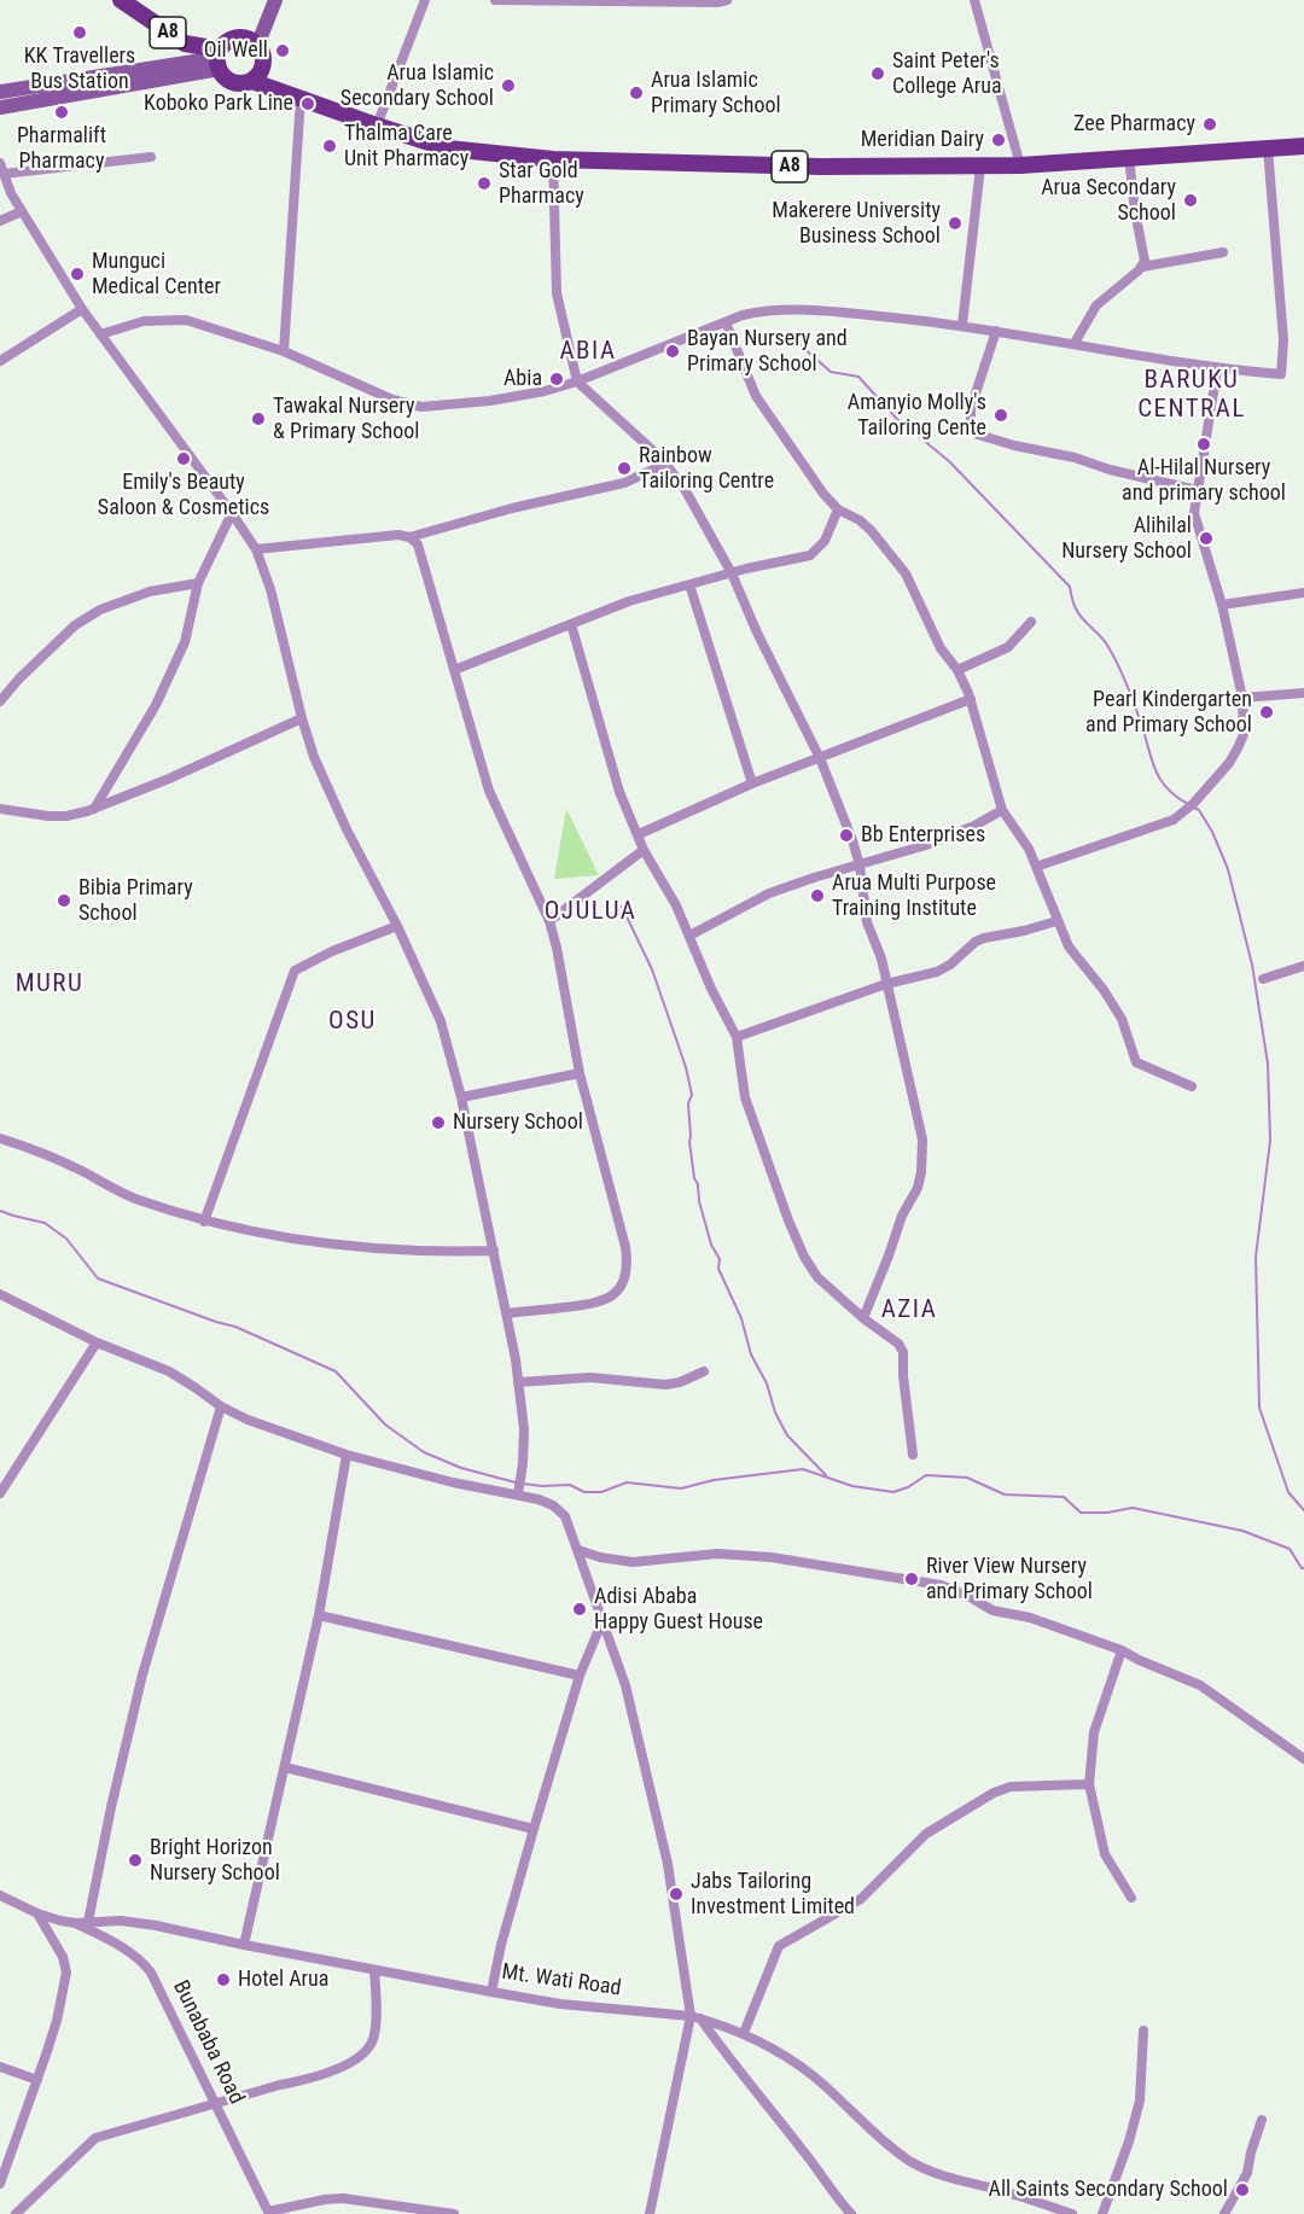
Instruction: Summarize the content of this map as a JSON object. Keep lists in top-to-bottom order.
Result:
{
  "streets": {
    "main road": ["A8"],
    "street": ["Mt. Wati Road", "Bunababa Road"]
  },
  "crossings": [
    ["Mt. Wati Road", "Bunababa Road"]
  ],
  "districts": [
    "ABIA",
    "BARUKU CENTRAL",
    "OJULUA",
    "MURU",
    "OSU",
    "AZIA"
  ],
  "places": [
    "KK Travellers Bus Station",
    "Oil Well",
    "Saint Peter's College Arua",
    "Arua Islamic Secondary School",
    "Arua Islamic Primary School",
    "Koboko Park Line",
    "Pharmalift Pharmacy",
    "Zee Pharmacy",
    "Meridian Dairy",
    "Thalma Care Unit Pharmacy",
    "Star Gold Pharmacy",
    "Arua Secondary School",
    "Makerere University Business School",
    "Munguci Medical Center",
    "Bayan Nursery and Primary School",
    "Abia",
    "Amanyio Molly's Tailoring Cente",
    "Tawakal Nursery & Primary School",
    "Al-Hilal Nursery and primary school",
    "Emily's Beauty Saloon & Cosmetics",
    "Rainbow Tailoring Centre",
    "Alihilal Nursery School",
    "Pearl Kindergarten and Primary School",
    "Bb Enterprises",
    "Arua Multi Purpose Training Institute",
    "Bibia Primary School",
    "Nursery School",
    "River View Nursery and Primary School",
    "Adisi Ababa Happy Guest House",
    "Bright Horizon Nursery School",
    "Jabs Tailoring Investment Limited",
    "Hotel Arua",
    "All Saints Secondary School"
  ]
}
